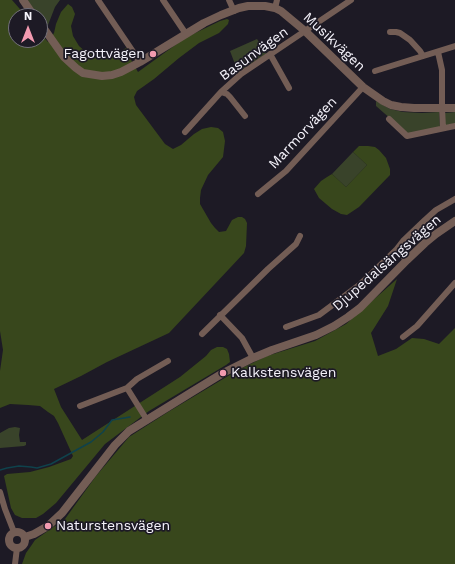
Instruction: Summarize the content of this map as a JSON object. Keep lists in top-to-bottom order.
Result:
{
  "streets": {
    "street": [
      "Musikvägen",
      "Basunvägen",
      "Marmorvägen",
      "Djupedalsängsvägen"
    ]
  },
  "crossings": [
    ["Musikvägen", "Basunvägen"],
    ["Musikvägen", "Marmorvägen"]
  ],
  "places": ["Fagottvägen", "Kalkstensvägen", "Naturstensvägen"],
  "north": "top"
}
